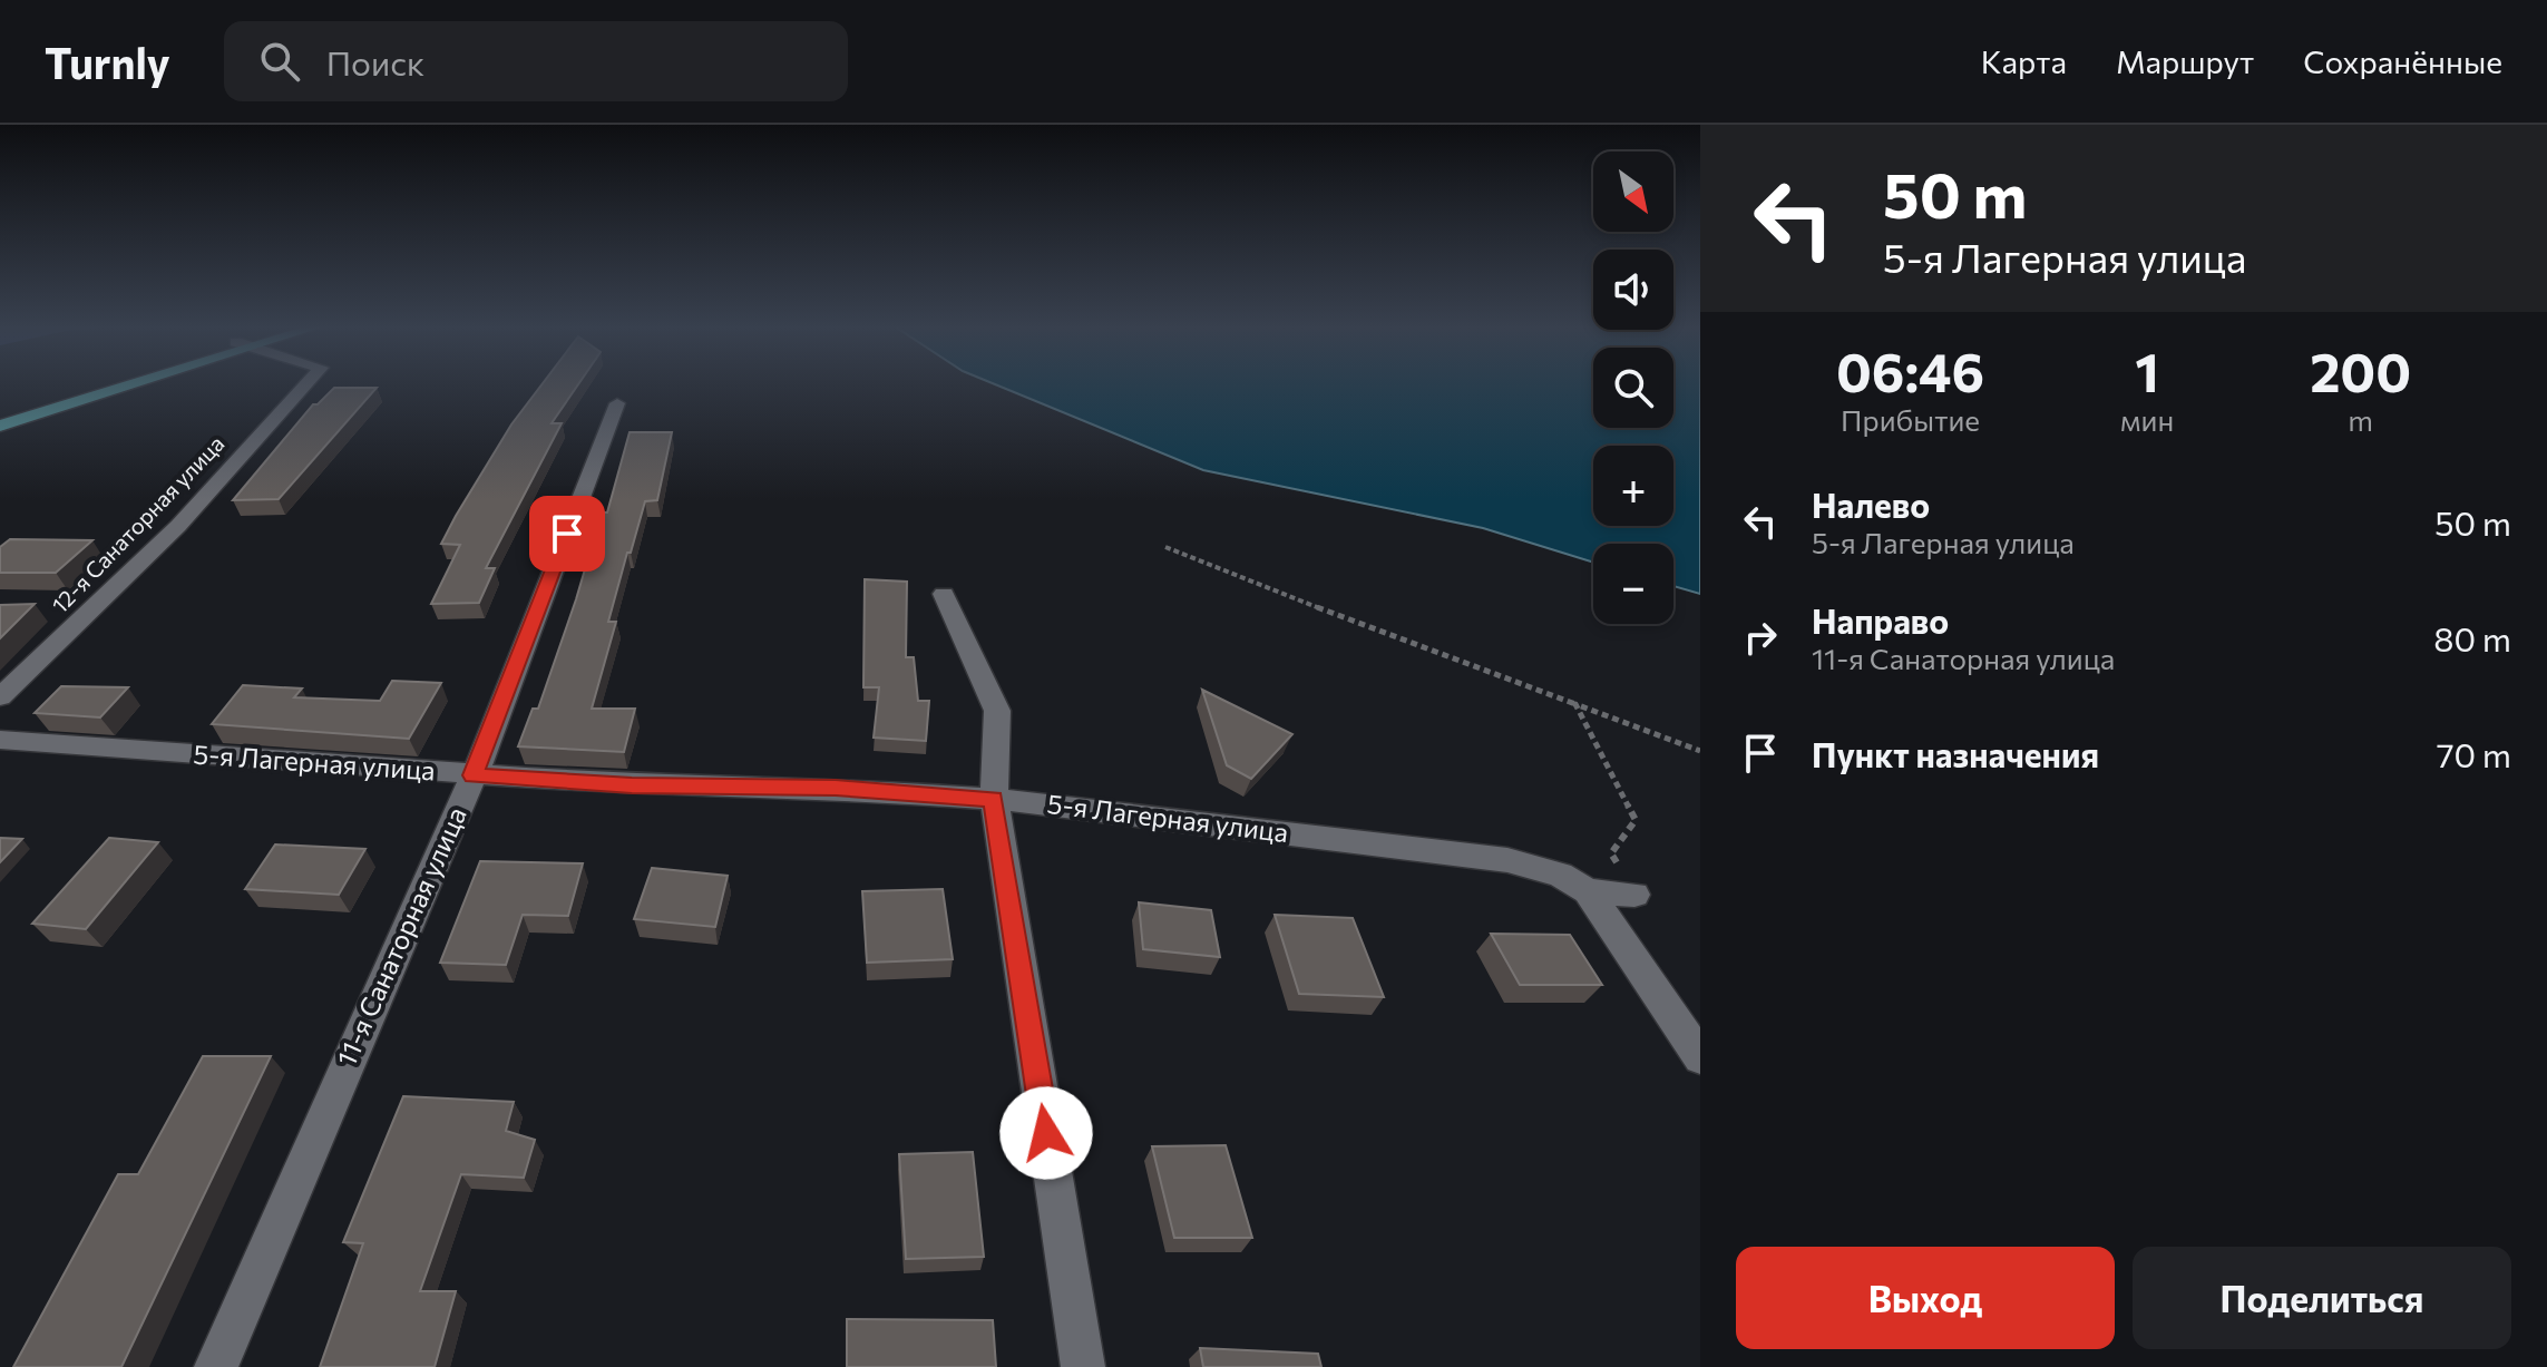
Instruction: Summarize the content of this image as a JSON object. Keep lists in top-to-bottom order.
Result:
{
  "streets": {
    "street": ["12-я Санаторная улица", "5-я Лагерная улица", "11-я Санаторная улица"]
  },
  "crossings": [
    ["5-я Лагерная улица", "11-я Санаторная улица"]
  ],
  "north": "bottom right",
  "page": {
    "header": "Turnly",
    "search": "Поиск",
    "nav": ["Карта", "Маршрут", "Сохранённые"],
    "turn": ["50 m", "5-я Лагерная улица"],
    "map_buttons": ["+", "−"],
    "eta": [
      "06:46",
      "Прибытие",
      "1",
      "мин",
      "200",
      "m"
    ],
    "list": [
      {
        "name": "Налево",
        "note": "5-я Лагерная улица",
        "value": "50 m"
      },
      {
        "name": "Направо",
        "note": "11-я Санаторная улица",
        "value": "80 m"
      },
      {
        "name": "Пункт назначения",
        "value": "70 m"
      }
    ],
    "buttons": ["Выход", "Поделиться"]
  }
}
